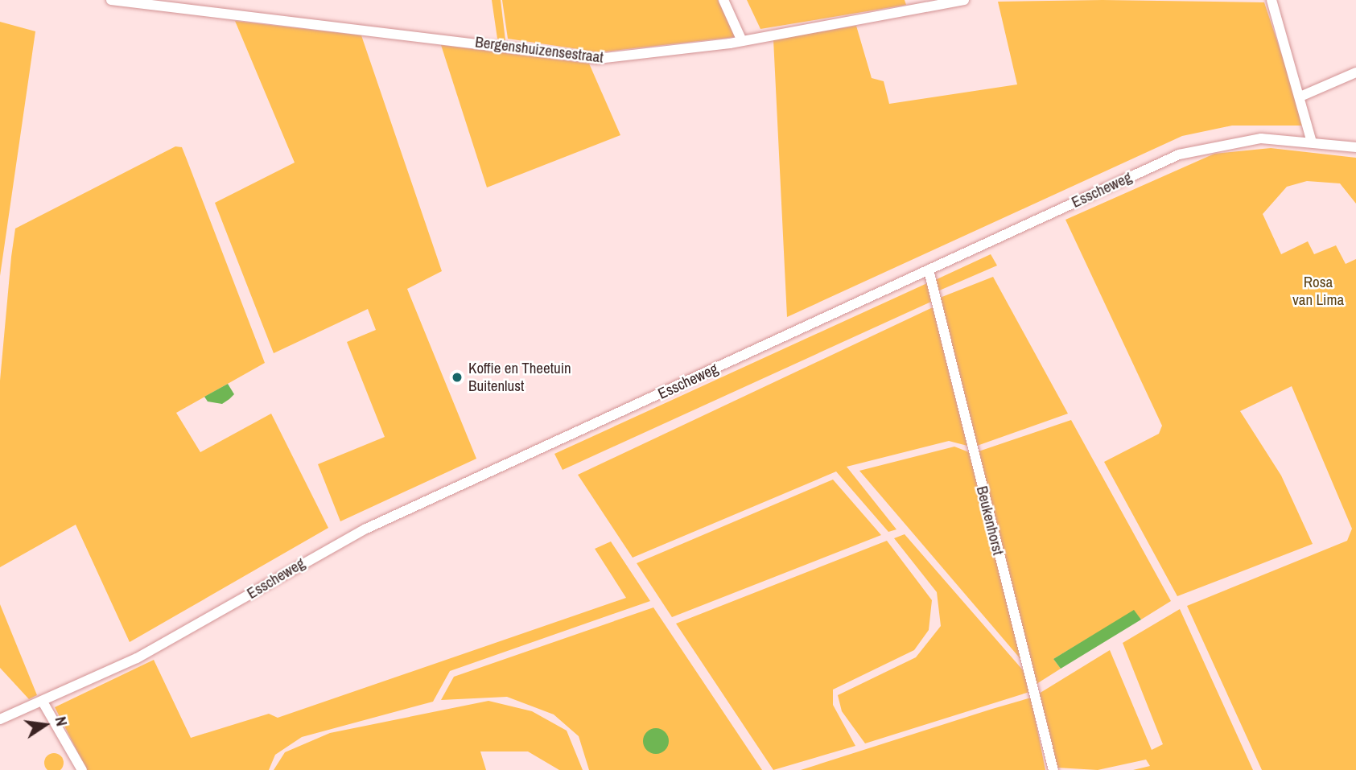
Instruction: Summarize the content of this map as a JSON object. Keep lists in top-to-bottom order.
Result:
{
  "streets": {
    "street": ["Bergenshuizensestraat", "Esscheweg", "Beukenhorst"]
  },
  "crossings": [
    ["Esscheweg", "Beukenhorst"]
  ],
  "parks": ["Rosa van Lima"],
  "places": ["Koffie en Theetuin Buitenlust"],
  "north": "right"
}
